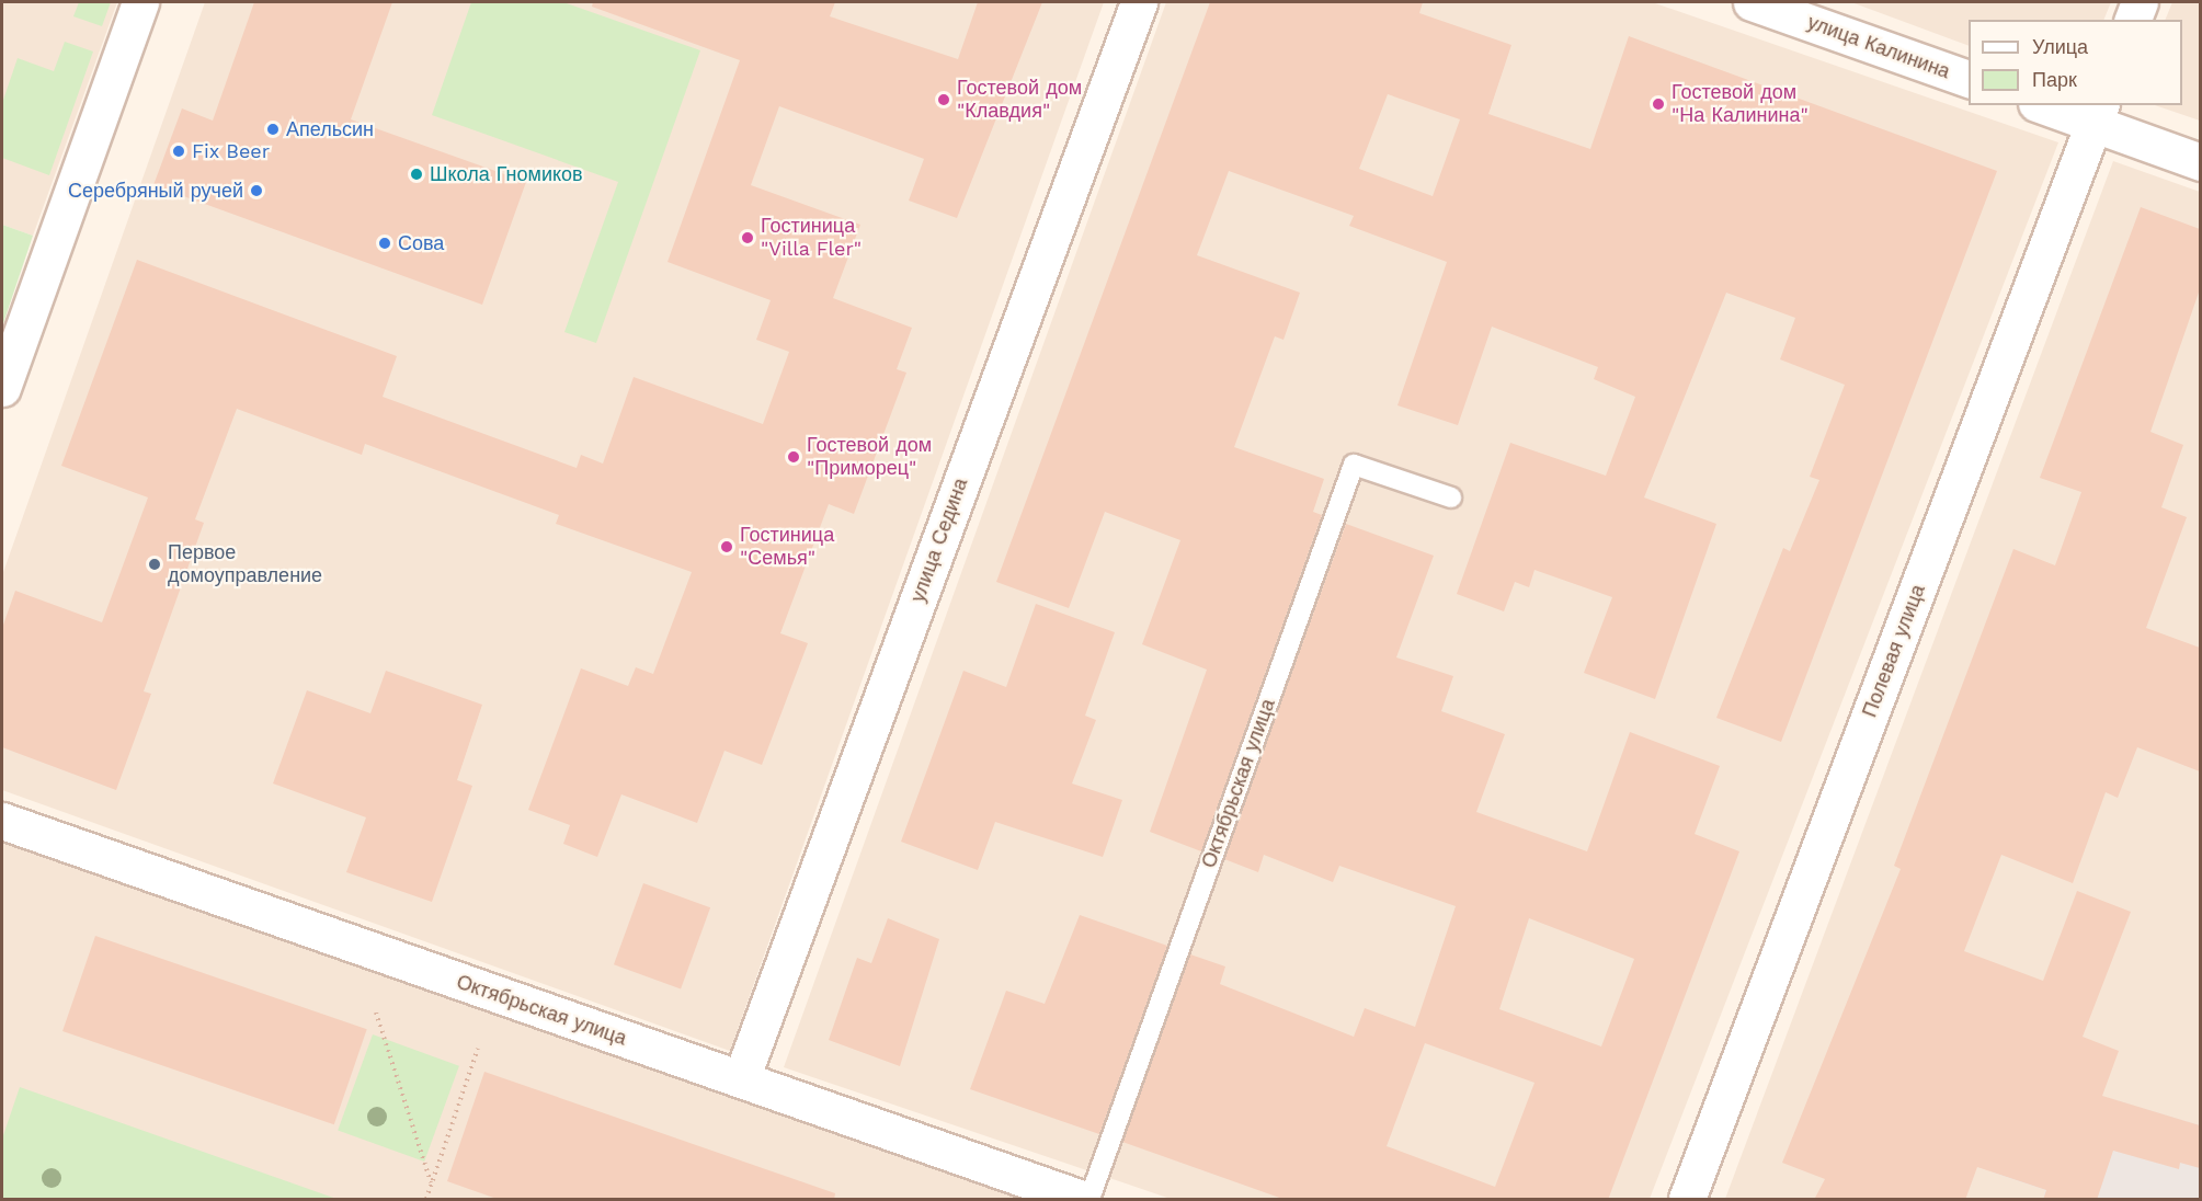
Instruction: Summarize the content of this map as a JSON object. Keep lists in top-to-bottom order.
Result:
{
  "streets": {
    "street": [
      "улица Калинина",
      "улица Седина",
      "Полевая улица",
      "Октябрьская улица"
    ]
  },
  "crossings": [
    ["улица Седина", "Октябрьская улица"]
  ],
  "places": [
    "Гостевой дом \"Клавдия\"",
    "Гостевой дом \"На Калинина\"",
    "Апельсин",
    "Fix Beer",
    "Школа Гномиков",
    "Серебряный ручей",
    "Гостиница \"Villa Fler\"",
    "Сова",
    "Гостевой дом \"Приморец\"",
    "Гостиница \"Семья\"",
    "Первое домоуправление"
  ],
  "legend": ["Улица", "Парк"]
}
